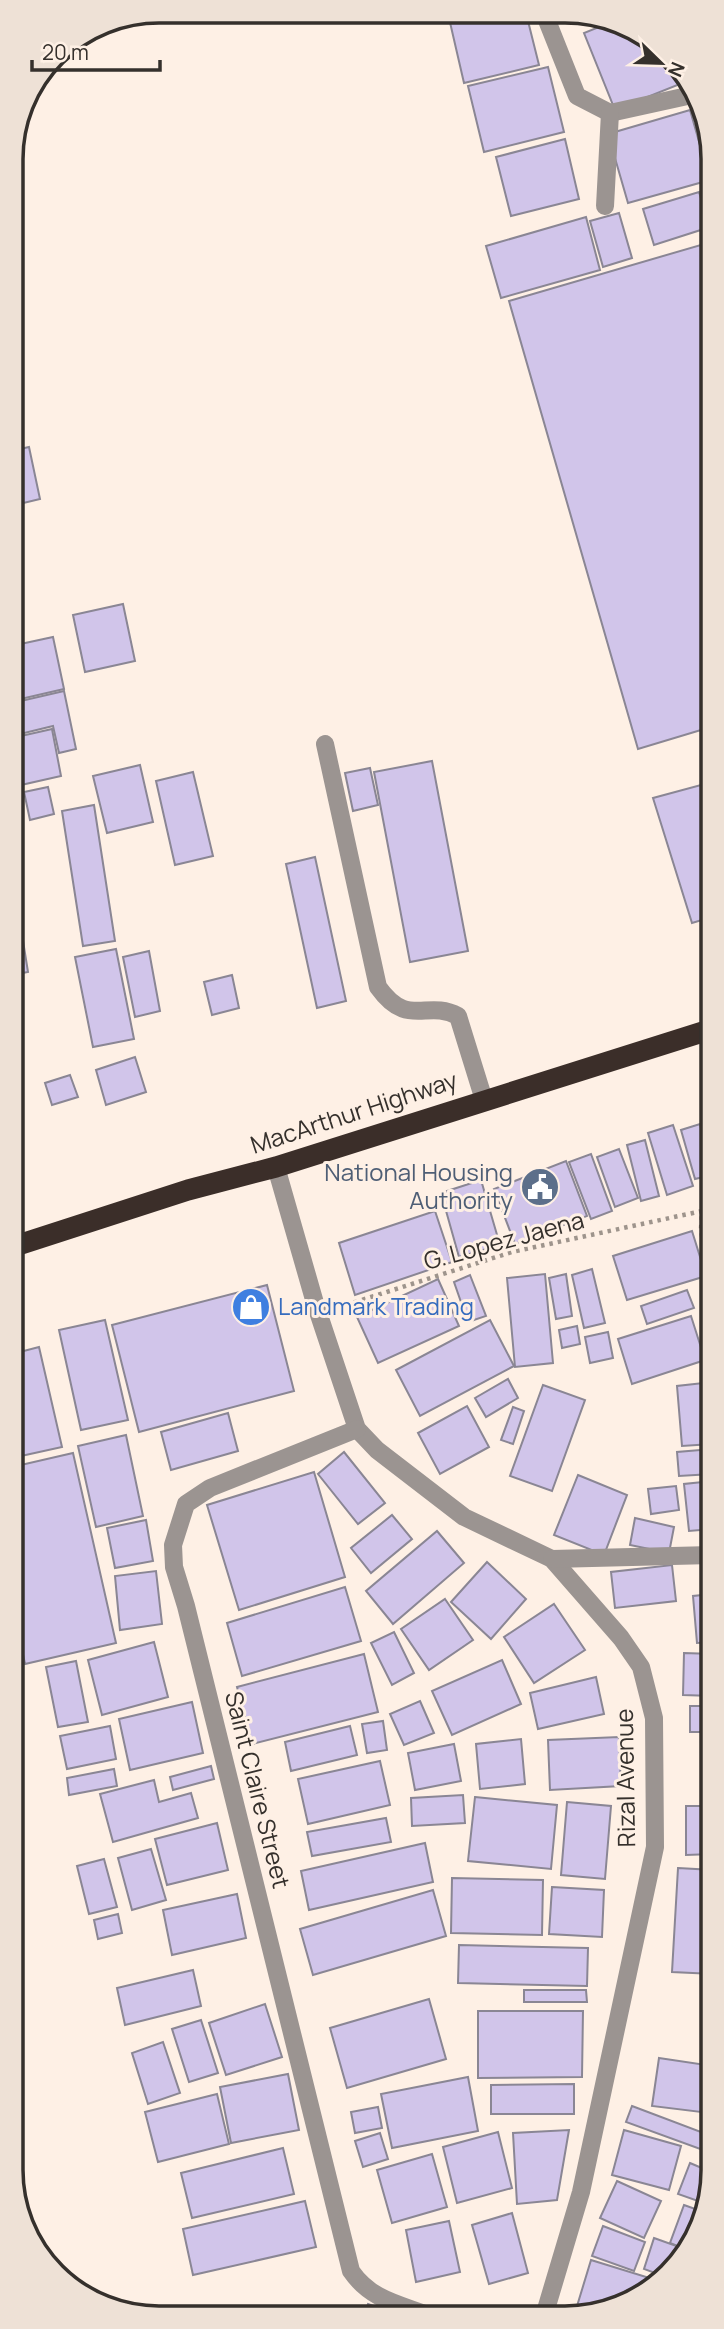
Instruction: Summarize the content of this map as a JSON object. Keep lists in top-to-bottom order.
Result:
{
  "streets": {
    "highway": ["MacArthur Highway"],
    "street": ["Rizal Avenue", "Saint Claire Street"],
    "path": ["G. Lopez Jaena"]
  },
  "crossings": [
    ["MacArthur Highway", "Rizal Avenue"],
    ["G. Lopez Jaena", "Rizal Avenue"],
    ["Rizal Avenue", "Saint Claire Street"]
  ],
  "places": {
    "public building": ["National Housing Authority"],
    "shop": ["Landmark Trading"]
  },
  "scale_bar": "20 m",
  "north": "bottom right"
}
